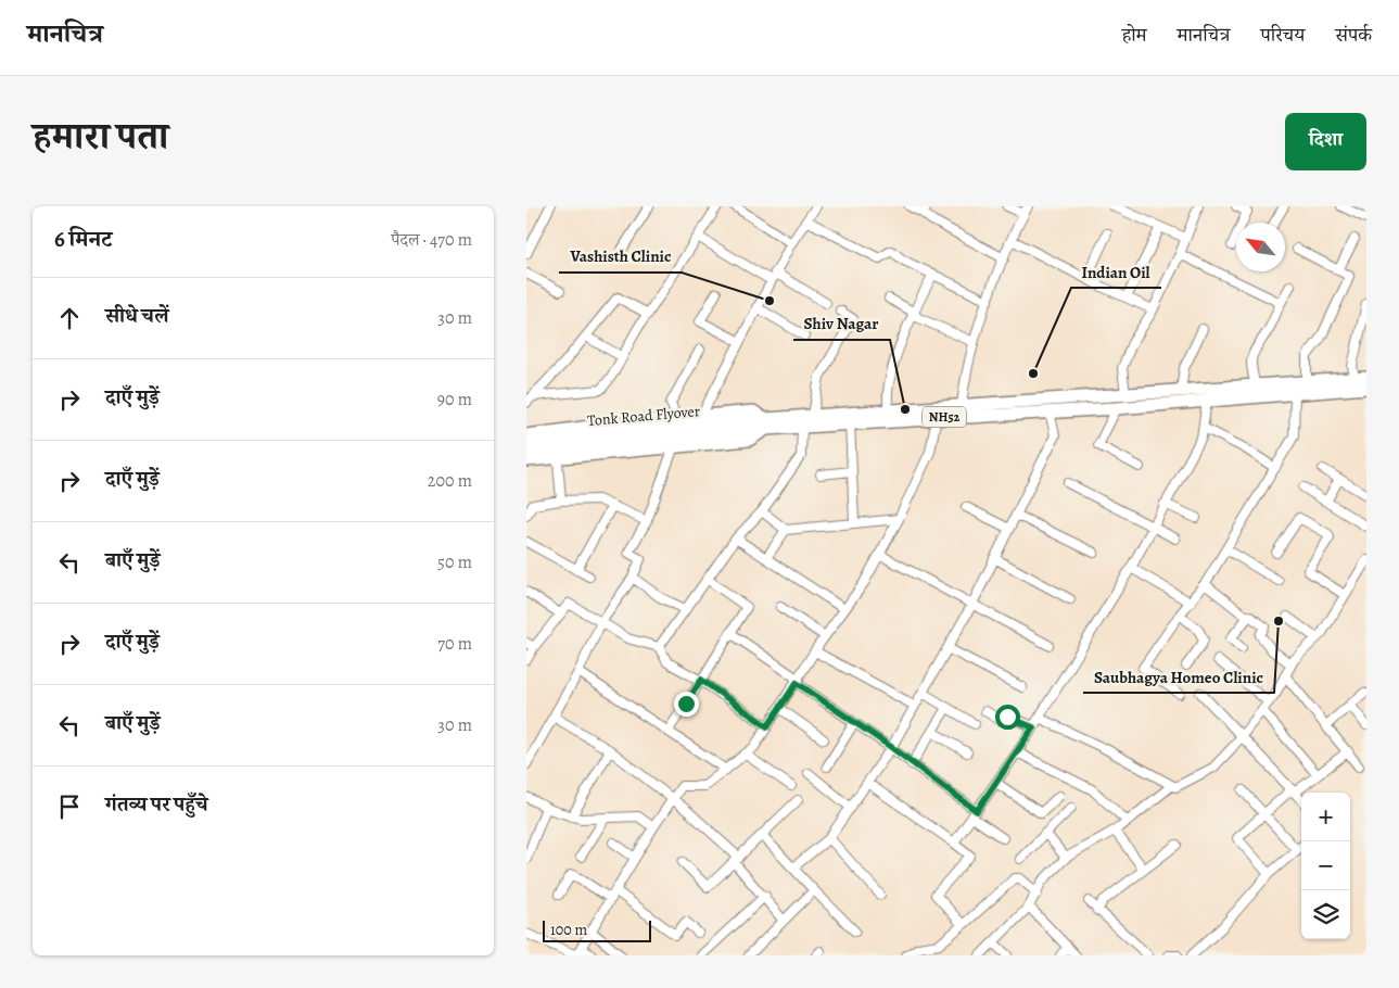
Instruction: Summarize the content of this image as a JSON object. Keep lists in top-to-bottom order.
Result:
{
  "streets": {
    "highway": ["NH52"],
    "main road": ["Tonk Road Flyover"]
  },
  "crossings": [
    ["Tonk Road Flyover", "NH52"]
  ],
  "places": [
    "Vashisth Clinic",
    "Indian Oil",
    "Shiv Nagar",
    "Saubhagya Homeo Clinic"
  ],
  "scale_bar": "100 m",
  "north": "top left",
  "page": {
    "header": "मानचित्र",
    "nav": [
      "होम",
      "मानचित्र",
      "परिचय",
      "संपर्क"
    ],
    "title": "हमारा पता",
    "buttons": "दिशा",
    "heading": ["6 मिनट", "पैदल · 470 m"],
    "list": [
      ["सीधे चलें", "30 m"],
      ["दाएँ मुड़ें", "90 m"],
      ["दाएँ मुड़ें", "200 m"],
      ["बाएँ मुड़ें", "50 m"],
      ["दाएँ मुड़ें", "70 m"],
      ["बाएँ मुड़ें", "30 m"],
      "गंतव्य पर पहुँचे"
    ],
    "map_buttons": ["+", "−"],
    "scale": "100 m"
  }
}
